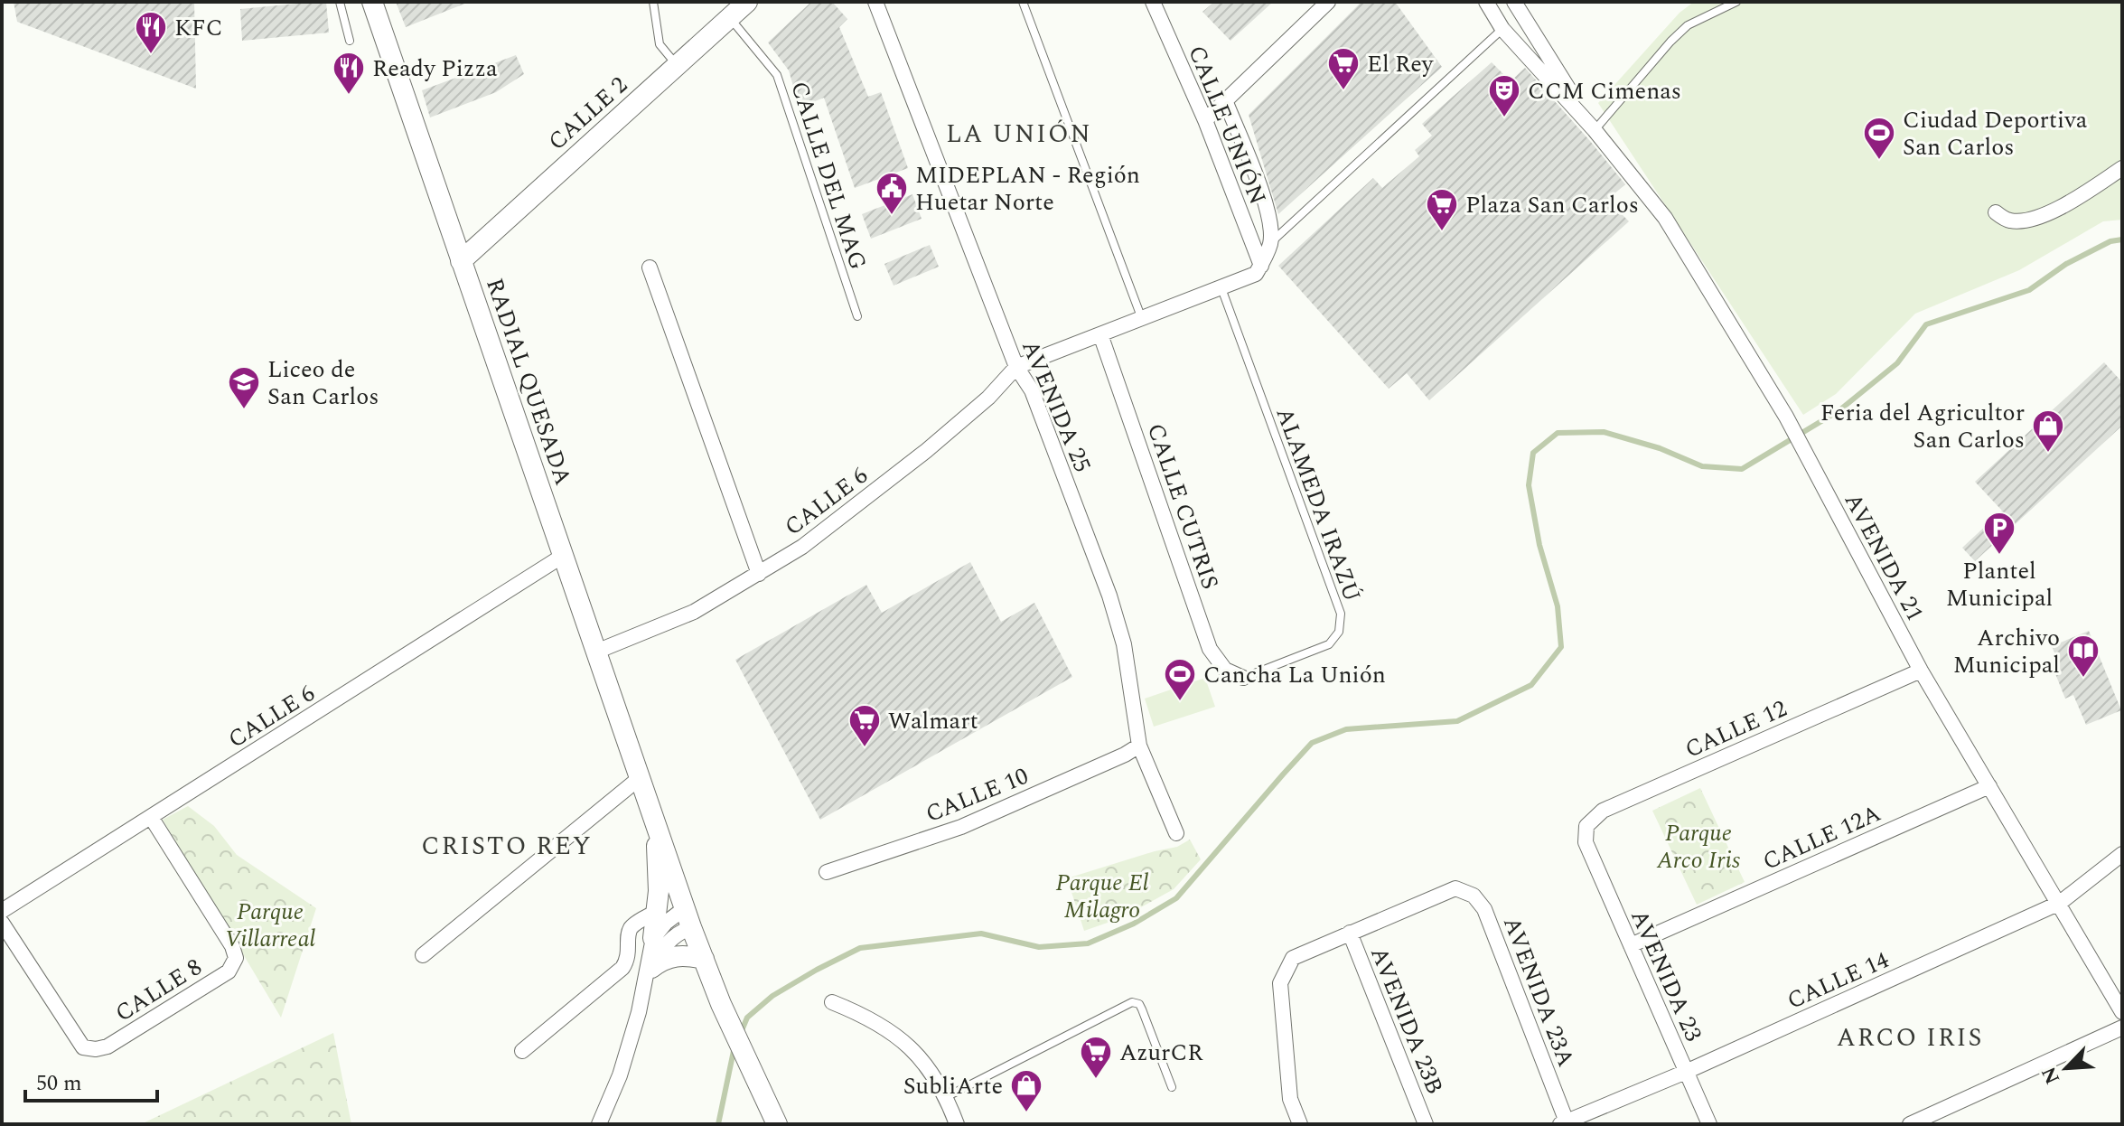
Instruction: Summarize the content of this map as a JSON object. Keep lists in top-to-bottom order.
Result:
{
  "streets": {
    "main road": ["CALLE 2", "RADIAL QUESADA"],
    "street": [
      "CALLE UNIÓN",
      "AVENIDA 25",
      "CALLE 6",
      "CALLE CUTRIS",
      "AVENIDA 21",
      "CALLE 12",
      "CALLE 10",
      "CALLE 12A",
      "AVENIDA 23",
      "CALLE 14",
      "CALLE 8",
      "AVENIDA 23A",
      "AVENIDA 23B"
    ],
    "lane": ["CALLE DEL MAG", "ALAMEDA IRAZÚ"]
  },
  "crossings": [
    ["CALLE 2", "CALLE DEL MAG"],
    ["CALLE 2", "RADIAL QUESADA"],
    ["RADIAL QUESADA", "CALLE 6"],
    ["AVENIDA 25", "CALLE 6"],
    ["AVENIDA 25", "CALLE 10"],
    ["CALLE 6", "CALLE 8"],
    ["ALAMEDA IRAZÚ", "CALLE CUTRIS"],
    ["AVENIDA 21", "CALLE 12"],
    ["AVENIDA 21", "CALLE 12A"],
    ["AVENIDA 21", "CALLE 14"],
    ["CALLE 12", "AVENIDA 23"],
    ["CALLE 12A", "AVENIDA 23"],
    ["AVENIDA 23", "CALLE 14"],
    ["CALLE 14", "AVENIDA 23A"],
    ["AVENIDA 23A", "AVENIDA 23B"]
  ],
  "districts": ["LA UNIÓN", "CRISTO REY", "ARCO IRIS"],
  "parks": ["Parque Arco Iris", "Parque El Milagro", "Parque Villarreal"],
  "places": {
    "restaurant": ["KFC", "Ready Pizza"],
    "supermarket": [
      "El Rey",
      "Plaza San Carlos",
      "Walmart",
      "AzurCR"
    ],
    "theatre": ["CCM Cimenas"],
    "sports": ["Ciudad Deportiva San Carlos", "Cancha La Unión"],
    "public building": ["MIDEPLAN - Región Huetar Norte"],
    "school or university": ["Liceo de San Carlos"],
    "shop": ["Feria del Agricultor San Carlos", "SubliArte"],
    "parking": ["Plantel Municipal"],
    "library": ["Archivo Municipal"]
  },
  "scale_bar": "50 m",
  "north": "bottom left"
}
